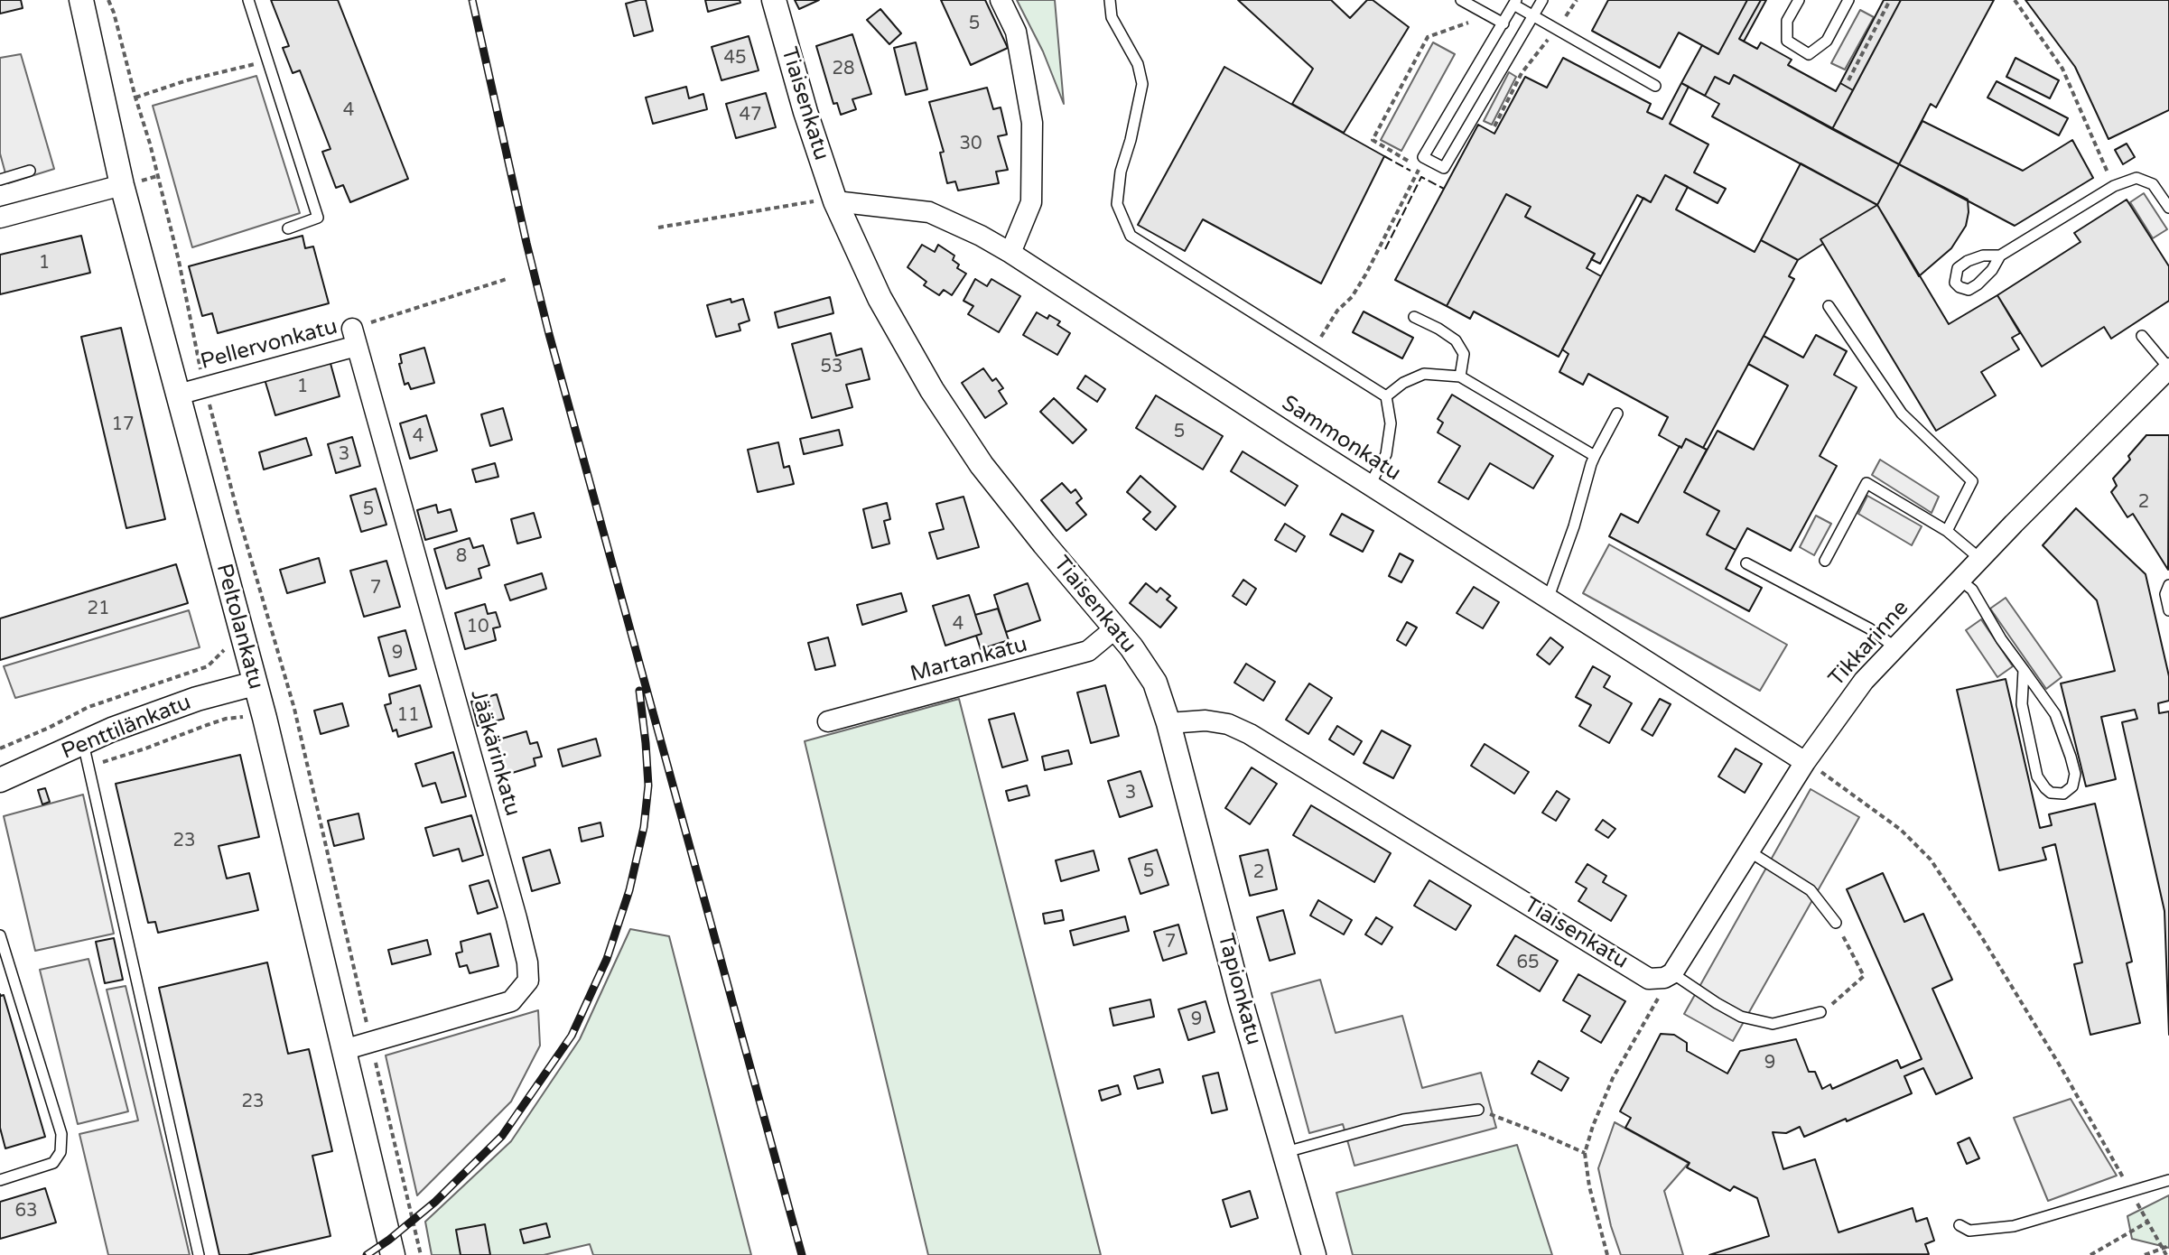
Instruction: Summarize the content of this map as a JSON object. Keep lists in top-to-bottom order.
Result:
{
  "streets": {
    "street": [
      "Tiaisenkatu",
      "Pellervonkatu",
      "Sammonkatu",
      "Peltolankatu",
      "Tikkarinne",
      "Martankatu",
      "Penttilänkatu",
      "Jääkärinkatu",
      "Tapionkatu"
    ]
  },
  "crossings": [
    ["Tiaisenkatu", "Sammonkatu"],
    ["Tiaisenkatu", "Tikkarinne"],
    ["Tiaisenkatu", "Martankatu"],
    ["Tiaisenkatu", "Tapionkatu"],
    ["Pellervonkatu", "Peltolankatu"],
    ["Pellervonkatu", "Jääkärinkatu"],
    ["Sammonkatu", "Tikkarinne"],
    ["Peltolankatu", "Penttilänkatu"],
    ["Peltolankatu", "Jääkärinkatu"]
  ],
  "house_numbers": [
    "5",
    "45",
    "28",
    "4",
    "47",
    "30",
    "1",
    "53",
    "1",
    "17",
    "5",
    "4",
    "3",
    "2",
    "5",
    "8",
    "7",
    "21",
    "4",
    "10",
    "9",
    "11",
    "3",
    "23",
    "5",
    "2",
    "7",
    "65",
    "9",
    "9",
    "23",
    "63"
  ]
}
